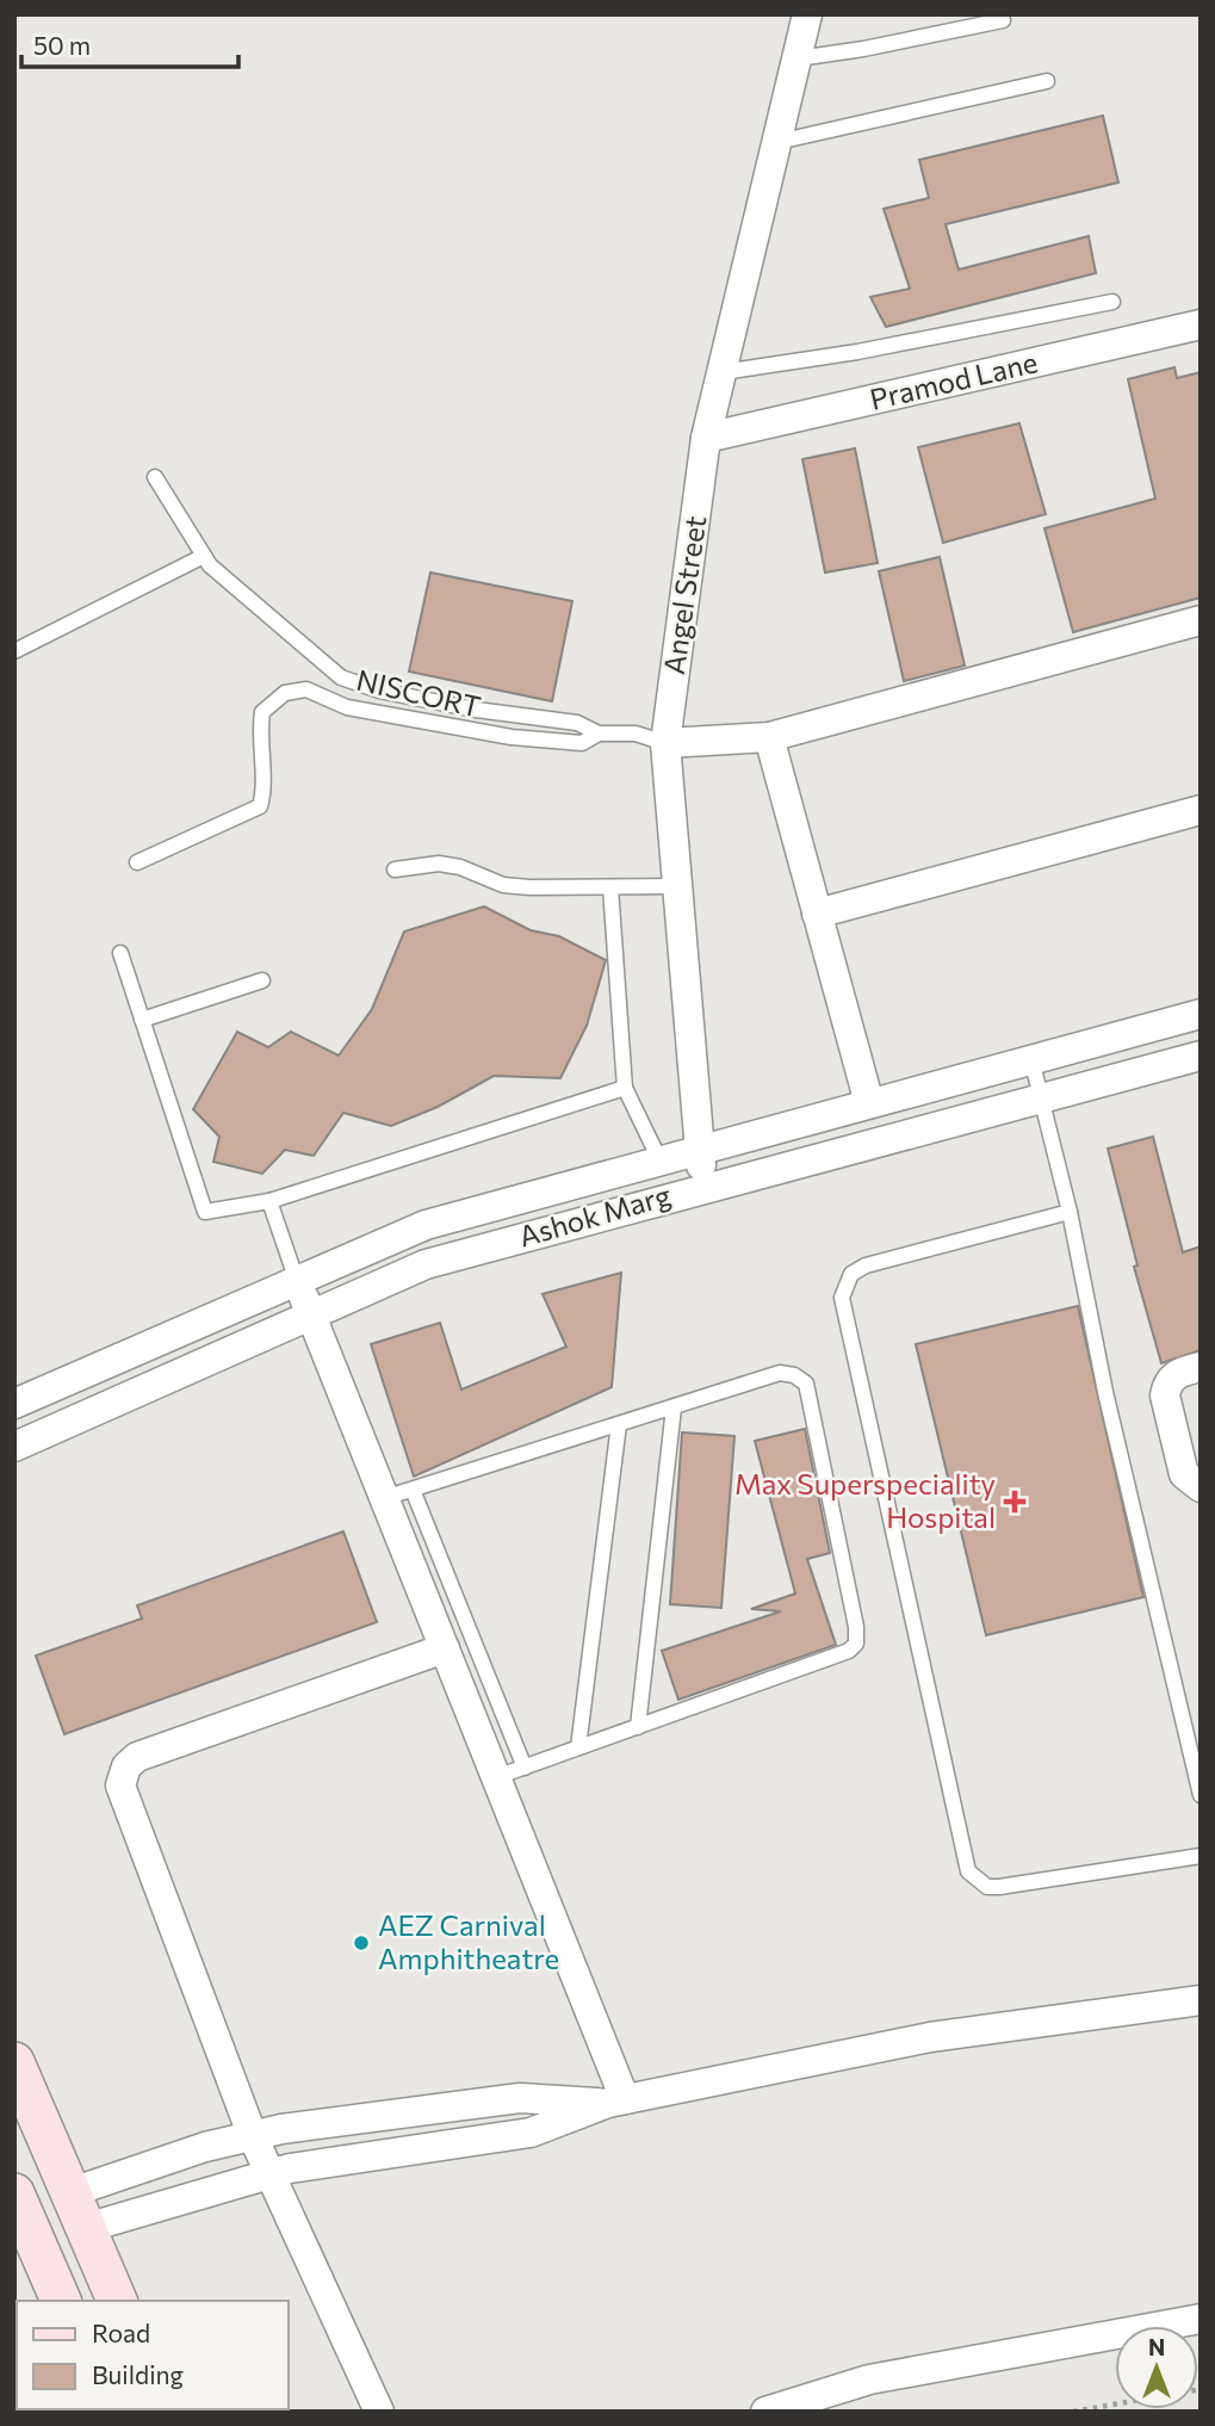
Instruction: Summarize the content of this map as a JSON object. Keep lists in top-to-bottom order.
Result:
{
  "streets": {
    "street": ["Pramod Lane", "Angel Street", "Ashok Marg"],
    "lane": ["NISCORT"]
  },
  "crossings": [
    ["Pramod Lane", "Angel Street"],
    ["Angel Street", "NISCORT"],
    ["Angel Street", "Ashok Marg"]
  ],
  "places": {
    "health": ["Max Superspeciality Hospital"],
    "other": ["AEZ Carnival Amphitheatre"]
  },
  "legend": ["Road", "Building"],
  "scale_bar": "50 m",
  "north": "top"
}
